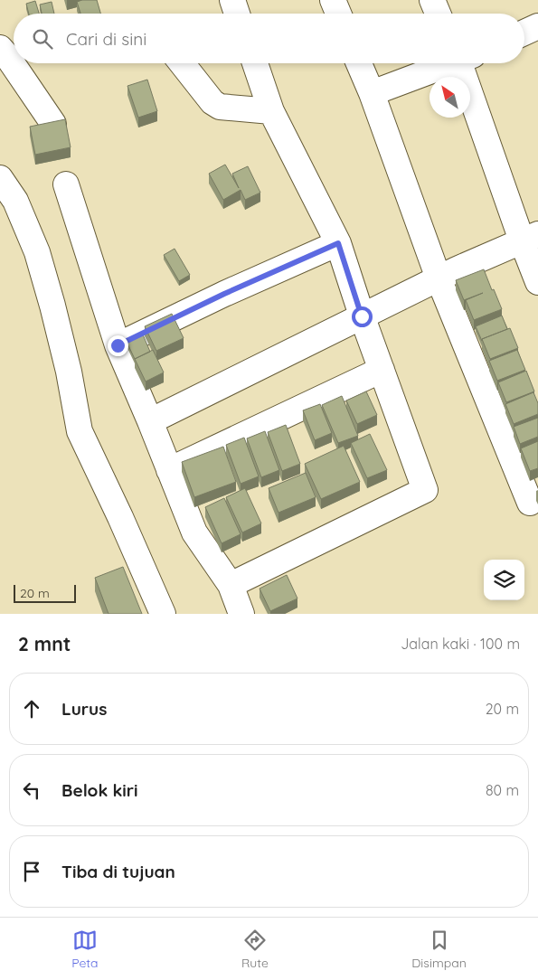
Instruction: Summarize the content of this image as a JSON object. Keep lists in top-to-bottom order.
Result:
{
  "scale_bar": "20 m",
  "north": "top left",
  "page": {
    "search": "Cari di sini",
    "scale": "20 m",
    "heading": ["2 mnt", "Jalan kaki · 100 m"],
    "list": [
      ["Lurus", "20 m"],
      ["Belok kiri", "80 m"],
      "Tiba di tujuan"
    ],
    "nav": ["Peta", "Rute", "Disimpan"]
  }
}
